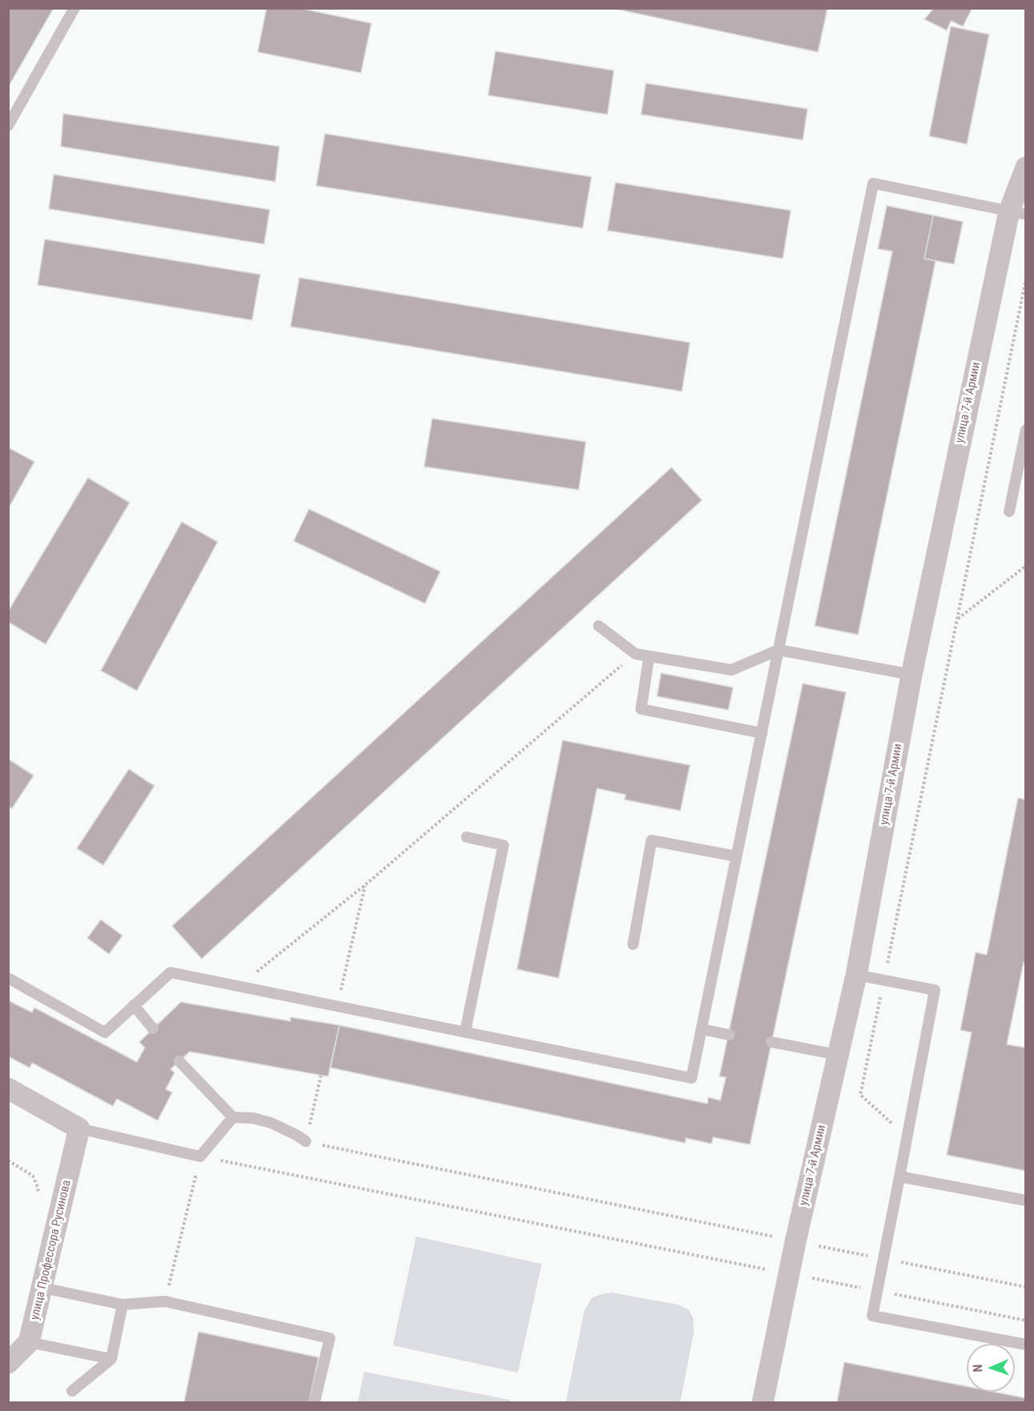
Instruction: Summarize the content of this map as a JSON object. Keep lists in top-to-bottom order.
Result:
{
  "streets": {
    "street": ["улица 7-й Армии", "улица Профессора Русинова"]
  },
  "north": "left"
}
